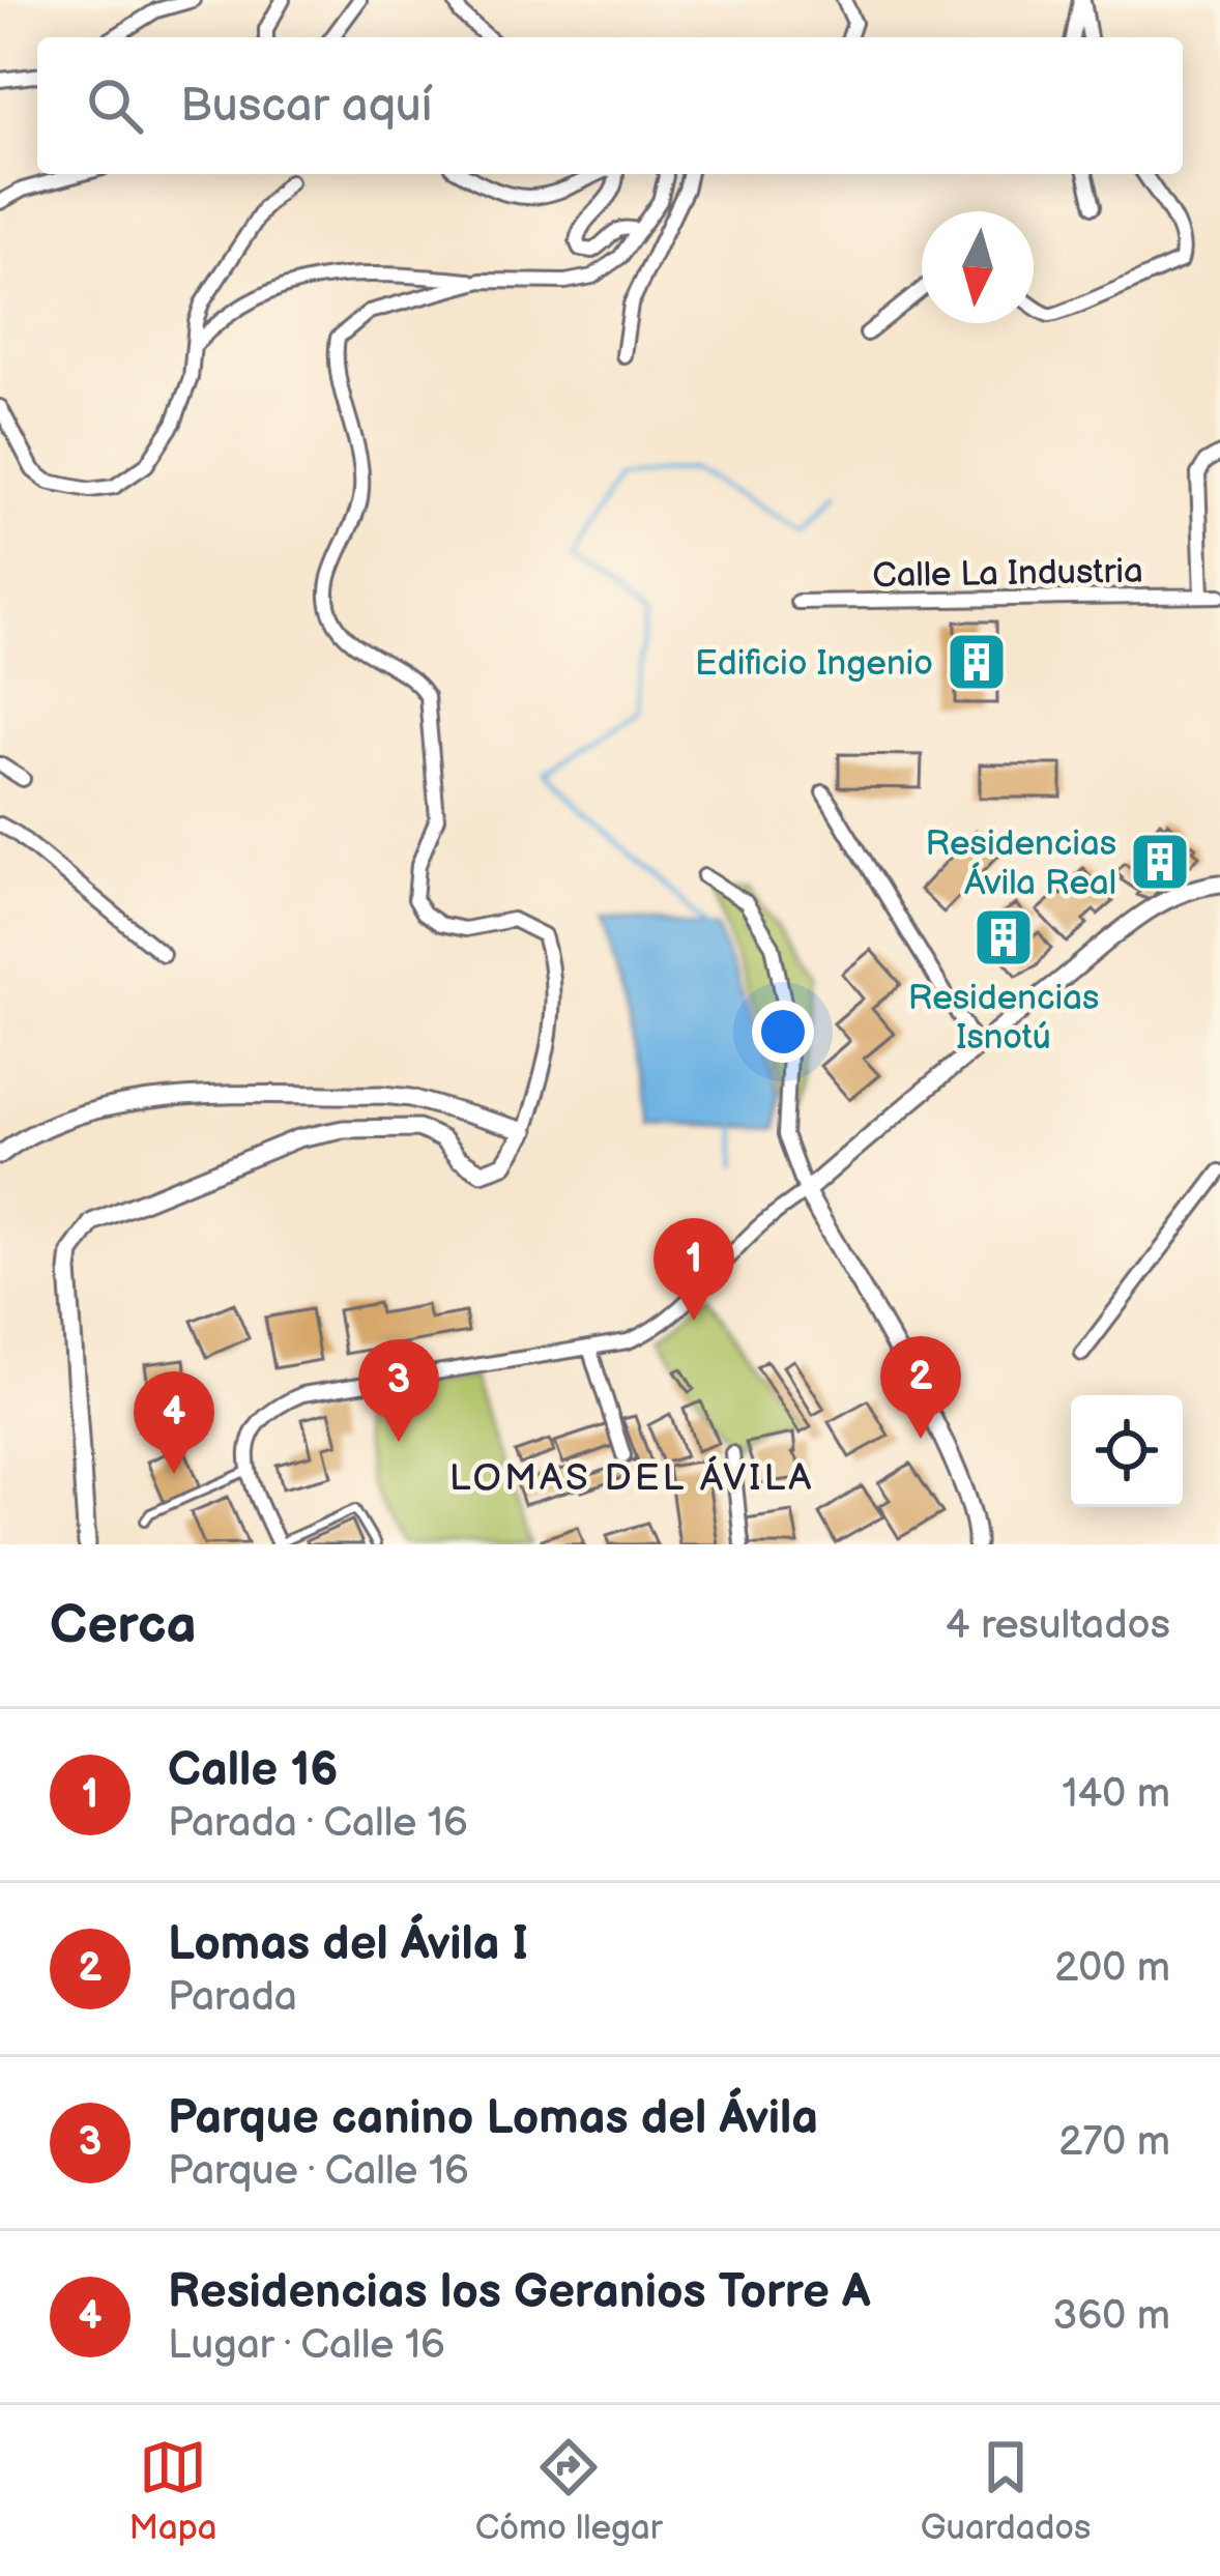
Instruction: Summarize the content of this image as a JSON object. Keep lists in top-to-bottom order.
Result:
{
  "streets": {
    "street": ["Calle La Industria"]
  },
  "districts": ["LOMAS DEL ÁVILA"],
  "places": {
    "building": ["Edificio Ingenio", "Residencias Ávila Real", "Residencias Isnotú"]
  },
  "north": "bottom",
  "page": {
    "search": "Buscar aquí",
    "pins": [
      "1",
      "2",
      "3",
      "4"
    ],
    "heading": ["Cerca", "4 resultados"],
    "list": [
      {
        "mark": "1",
        "name": "Calle 16",
        "note": "Parada · Calle 16",
        "value": "140 m"
      },
      {
        "mark": "2",
        "name": "Lomas del Ávila I",
        "note": "Parada",
        "value": "200 m"
      },
      {
        "mark": "3",
        "name": "Parque canino Lomas del Ávila",
        "note": "Parque · Calle 16",
        "value": "270 m"
      },
      {
        "mark": "4",
        "name": "Residencias los Geranios Torre A",
        "note": "Lugar · Calle 16",
        "value": "360 m"
      }
    ],
    "nav": ["Mapa", "Cómo llegar", "Guardados"]
  }
}
